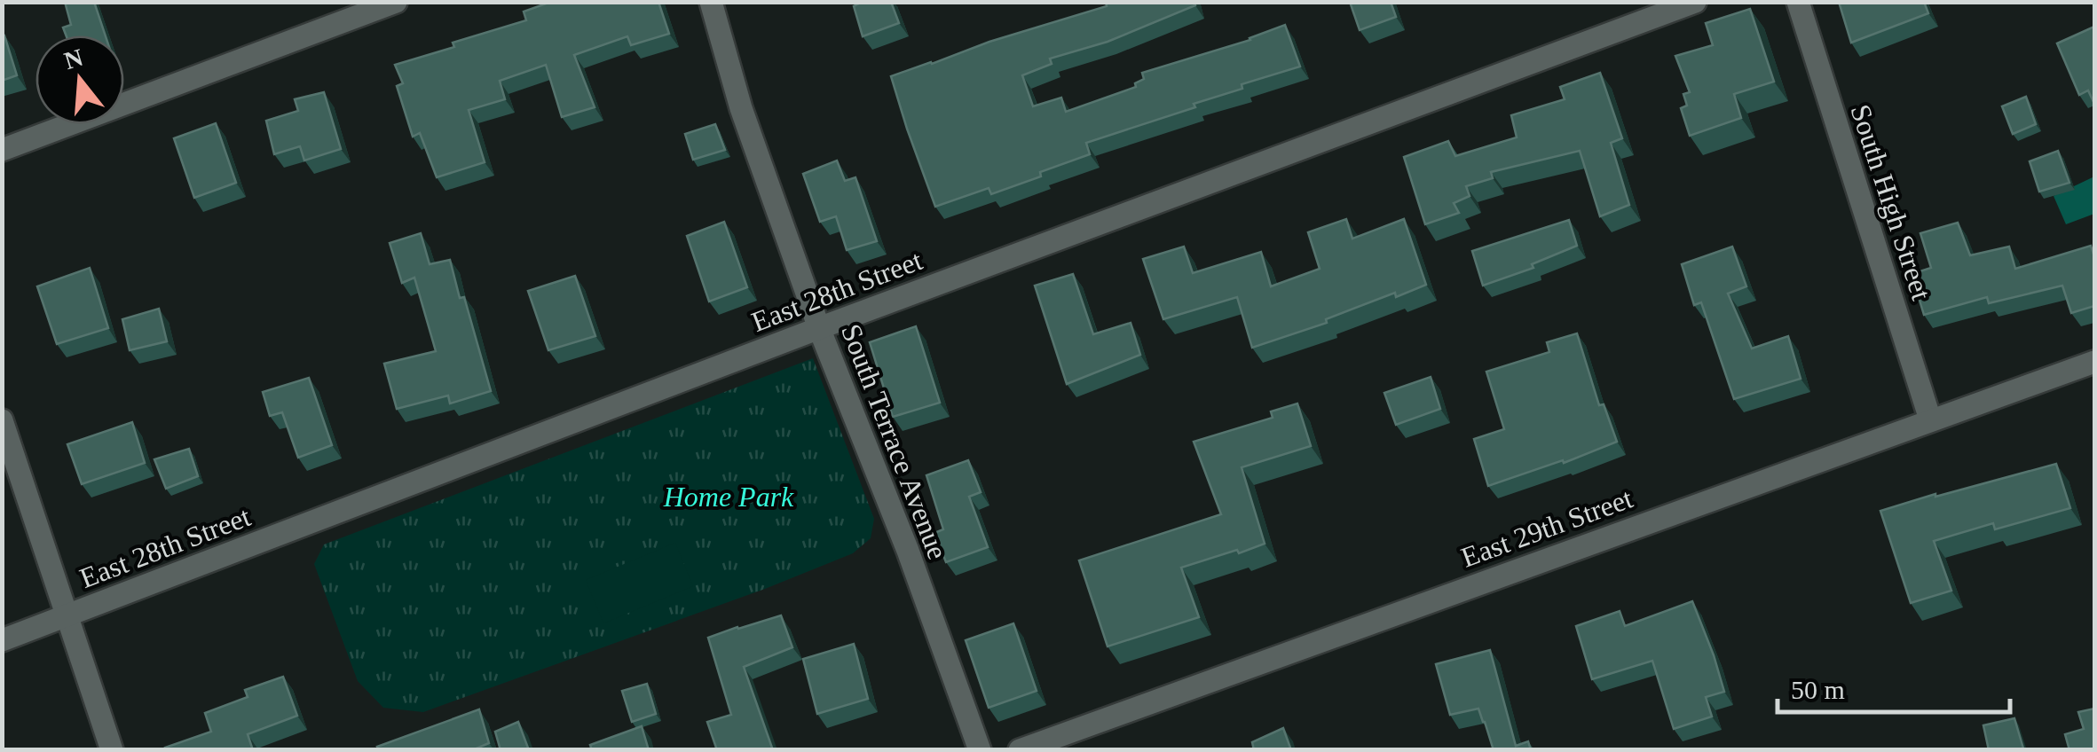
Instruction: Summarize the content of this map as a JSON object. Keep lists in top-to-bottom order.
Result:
{
  "streets": {
    "street": [
      "South High Street",
      "East 28th Street",
      "South Terrace Avenue",
      "East 29th Street"
    ]
  },
  "crossings": [
    ["South High Street", "East 29th Street"],
    ["East 28th Street", "South Terrace Avenue"]
  ],
  "parks": ["Home Park"],
  "scale_bar": "50 m",
  "north": "top"
}
